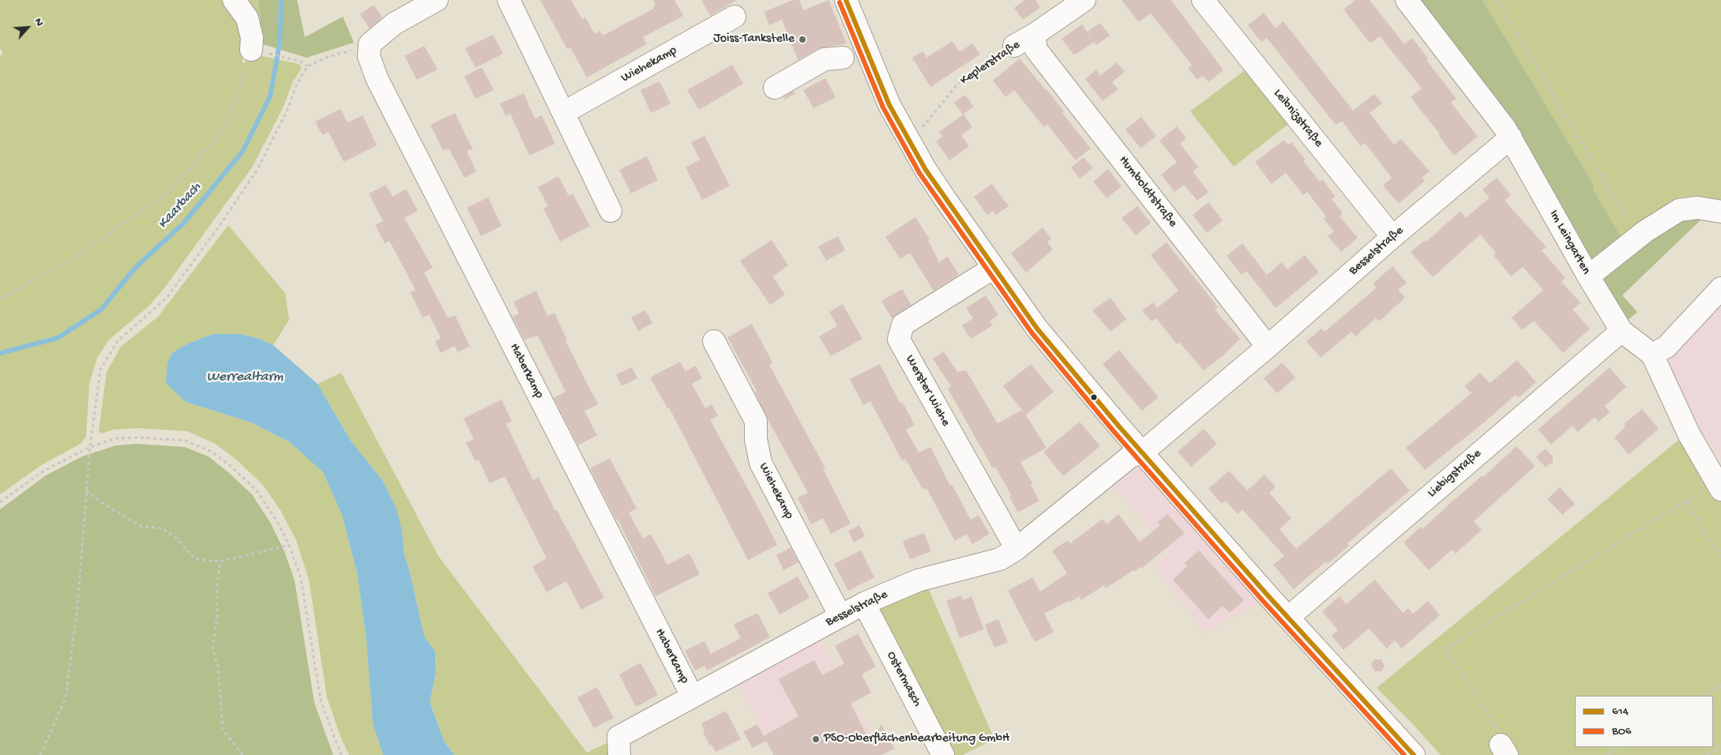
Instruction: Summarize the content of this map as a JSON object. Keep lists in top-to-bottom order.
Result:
{
  "streets": {
    "street": [
      "Keplerstraße",
      "Wiehekamp",
      "Leibnizstraße",
      "Humboldtstraße",
      "Im Leingarten",
      "Besselstraße",
      "Haberkamp",
      "Werster Wiehe",
      "Liebigstraße",
      "Ostermasch"
    ]
  },
  "crossings": [
    ["Keplerstraße", "Humboldtstraße"],
    ["Wiehekamp", "Besselstraße"],
    ["Leibnizstraße", "Besselstraße"],
    ["Humboldtstraße", "Besselstraße"],
    ["Im Leingarten", "Besselstraße"],
    ["Im Leingarten", "Liebigstraße"],
    ["Besselstraße", "Haberkamp"],
    ["Besselstraße", "Werster Wiehe"],
    ["Besselstraße", "Ostermasch"]
  ],
  "water": ["Kaarbach", "Werrealtarm"],
  "places": ["Joiss-Tankstelle", "PSO-Oberflächenbearbeitung GmbH"],
  "lines": ["transit line 614", "transit line BO6"],
  "legend": ["614", "BO6"],
  "north": "top right"
}
